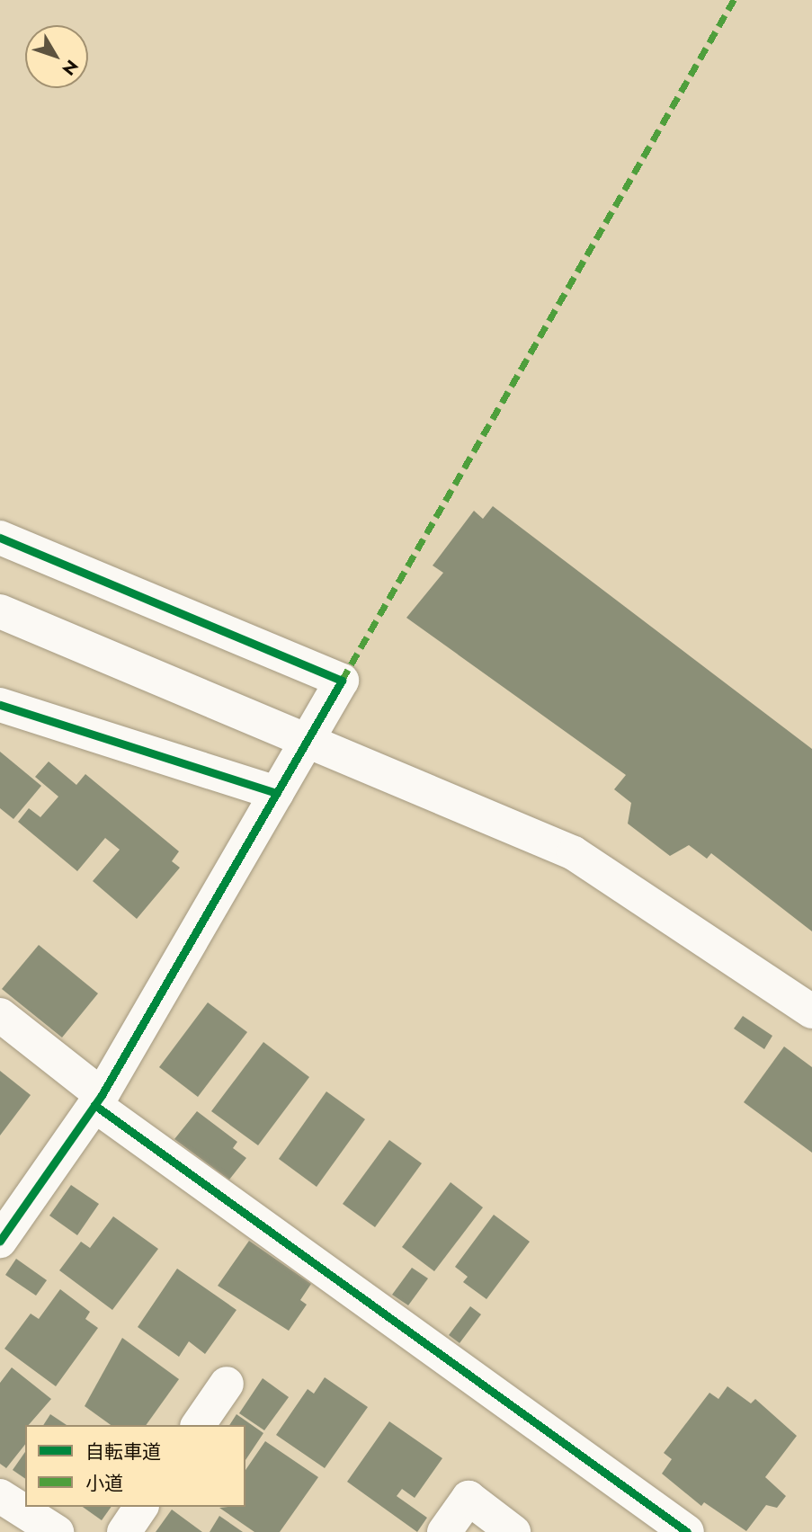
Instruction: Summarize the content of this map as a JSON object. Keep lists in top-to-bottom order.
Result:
{
  "legend": ["自転車道", "小道"],
  "north": "bottom right"
}
